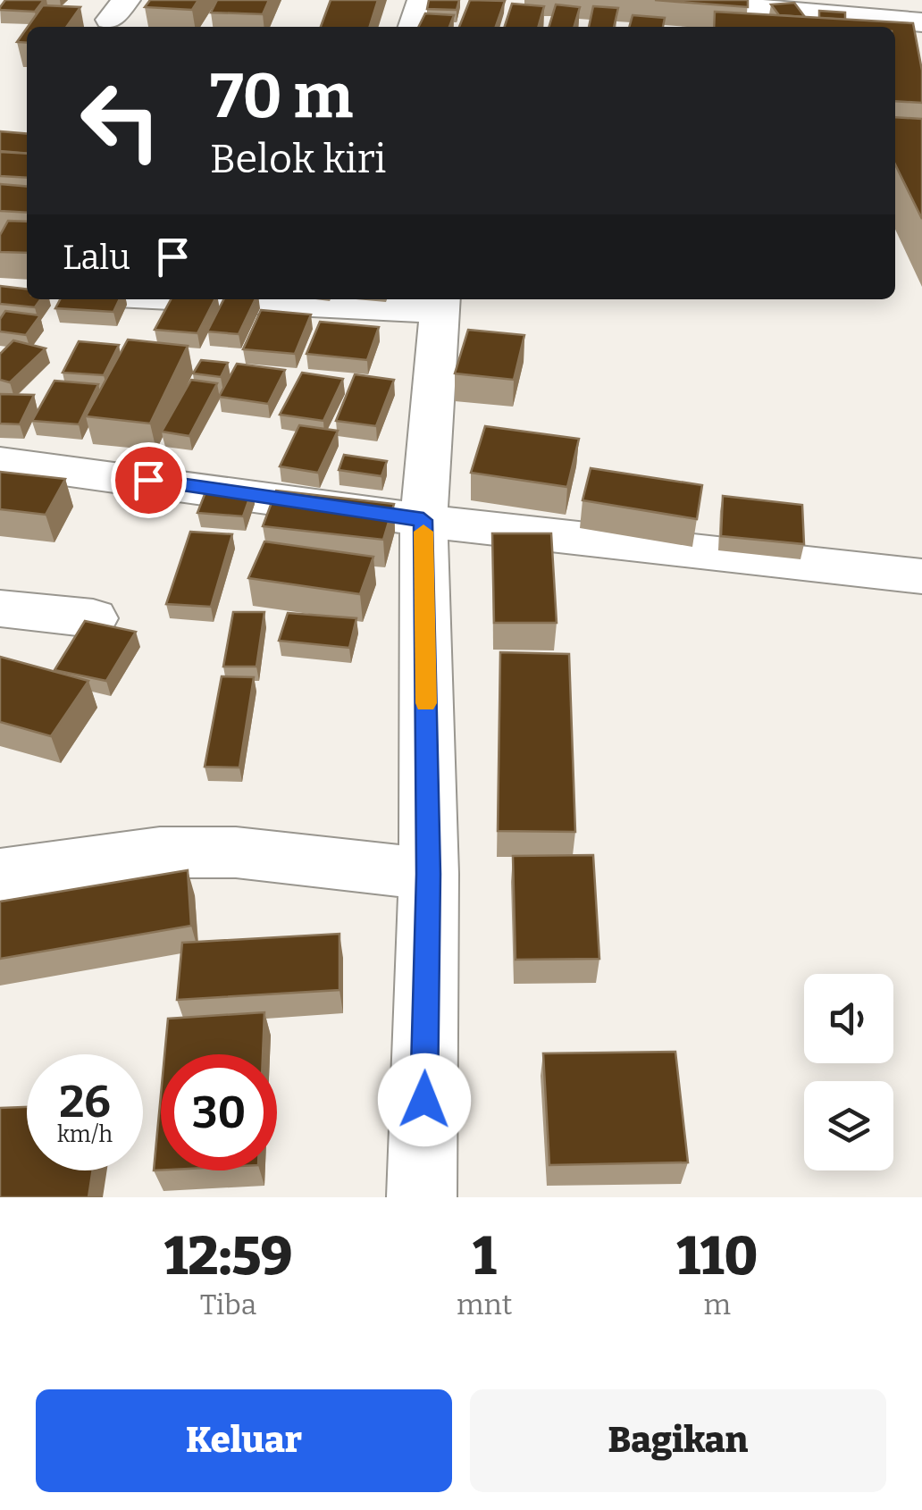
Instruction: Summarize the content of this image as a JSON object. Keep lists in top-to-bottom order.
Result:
{
  "page": {
    "turn": ["70 m", "Belok kiri"],
    "then": "Lalu",
    "speed": "26 km/h",
    "limit": "30",
    "eta": [
      "12:59",
      "Tiba",
      "1",
      "mnt",
      "110",
      "m"
    ],
    "buttons": ["Keluar", "Bagikan"]
  }
}
